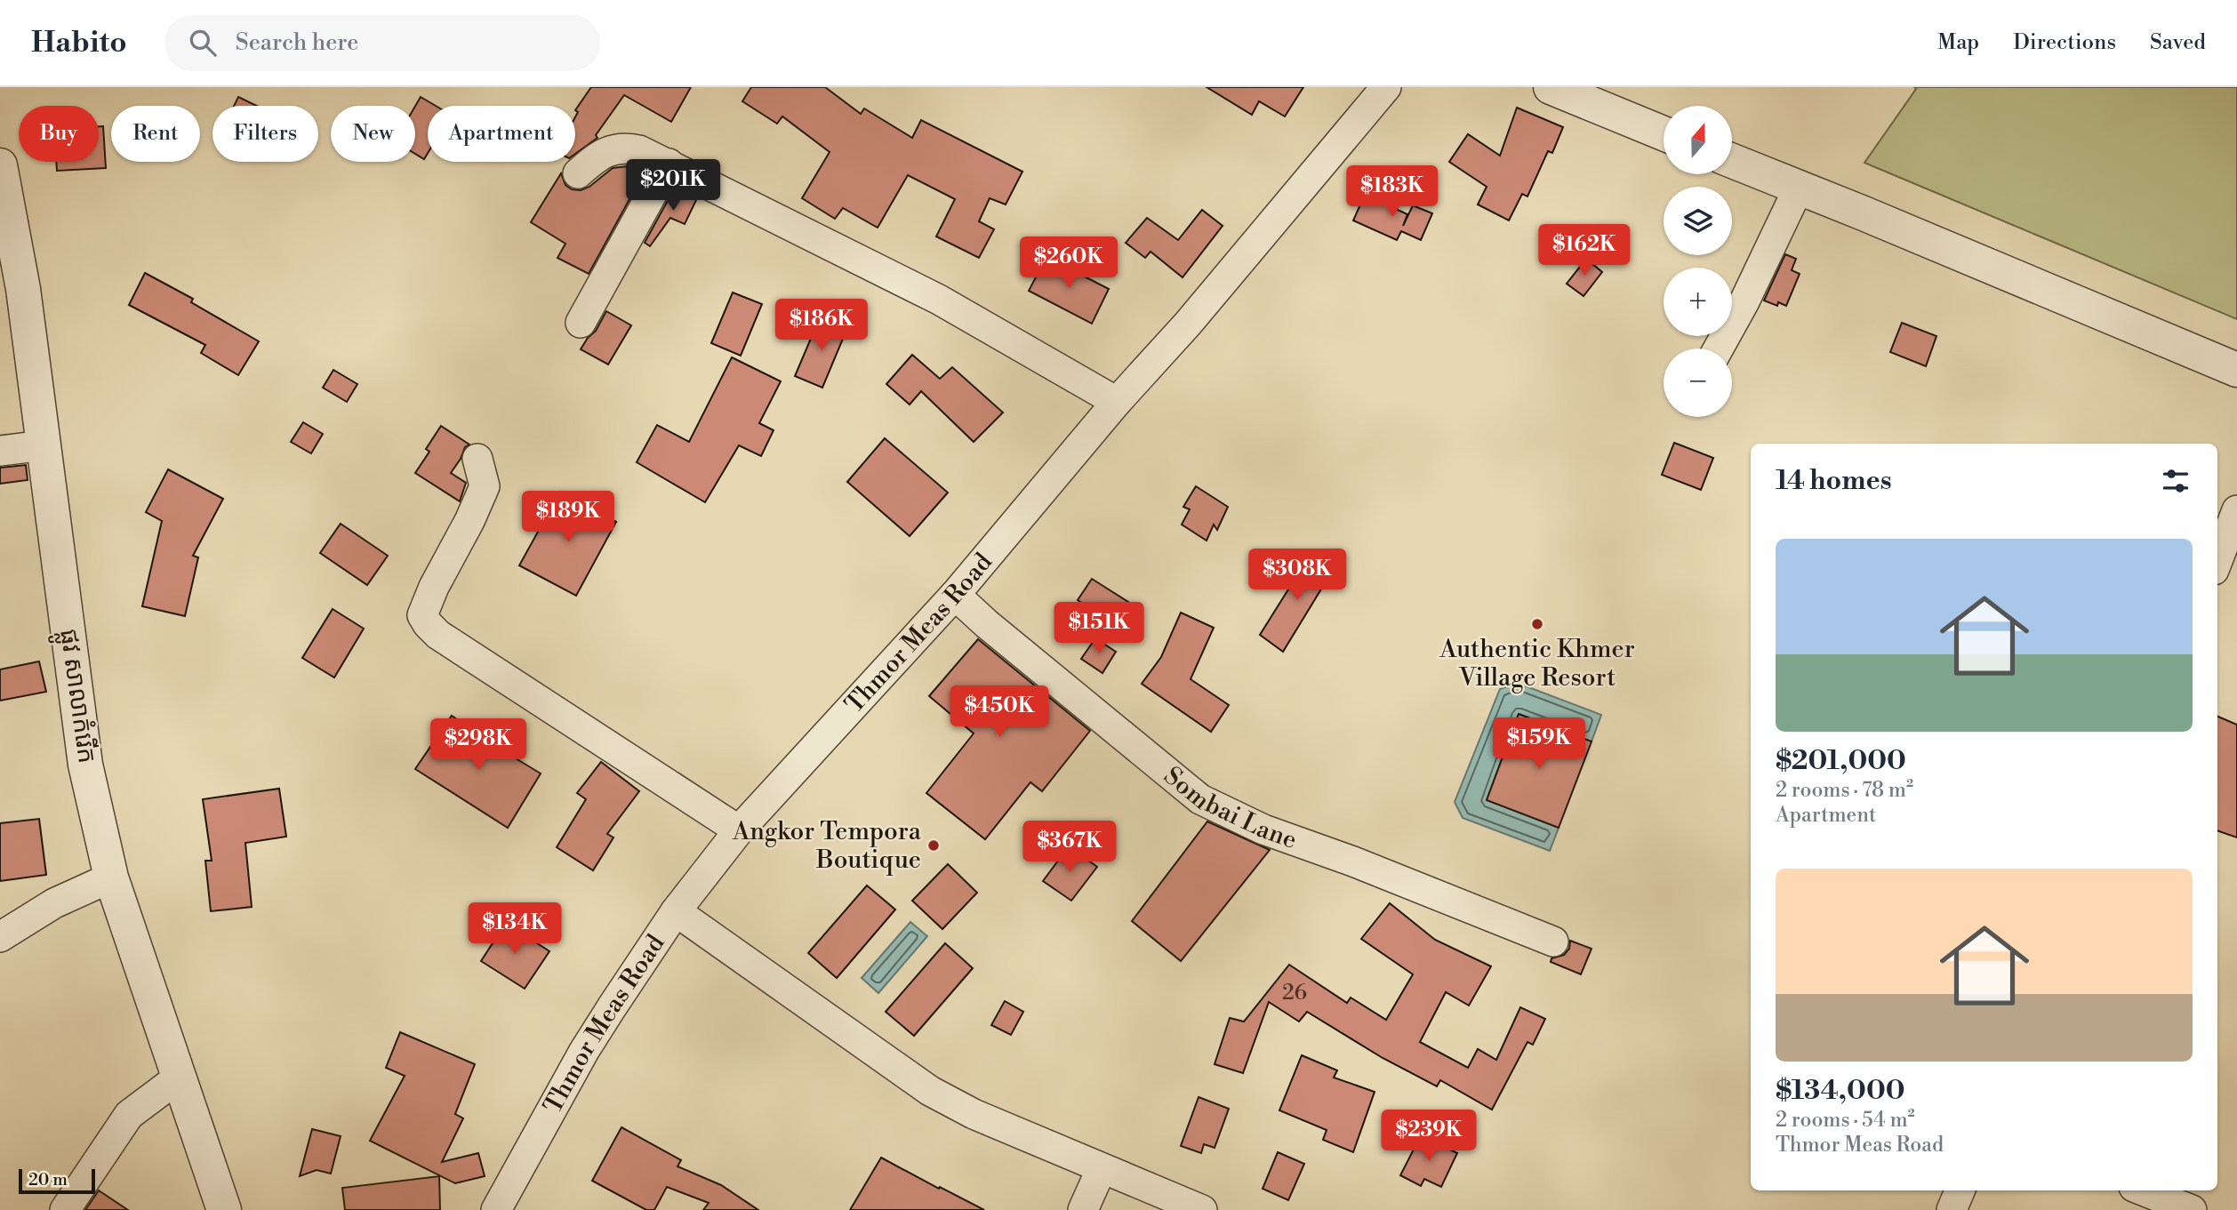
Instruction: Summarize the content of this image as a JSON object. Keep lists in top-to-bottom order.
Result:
{
  "streets": {
    "street": ["Thmor Meas Road", "ផ្លូវ សាលាកំរើក", "Sombai Lane"]
  },
  "crossings": [
    ["Thmor Meas Road", "Sombai Lane"]
  ],
  "places": ["Authentic Khmer Village Resort", "Angkor Tempora Boutique"],
  "house_numbers": ["26"],
  "scale_bar": "20 m",
  "north": "top",
  "page": {
    "header": "Habito",
    "search": "Search here",
    "nav": ["Map", "Directions", "Saved"],
    "map_buttons": ["+", "−"],
    "chip": [
      "Buy",
      "Rent",
      "Filters",
      "New",
      "Apartment"
    ],
    "price": [
      "$201K",
      "$183K",
      "$162K",
      "$260K",
      "$186K",
      "$189K",
      "$308K",
      "$151K",
      "$450K",
      "$159K",
      "$298K",
      "$367K",
      "$134K",
      "$239K"
    ],
    "heading": "14 homes",
    "list": [
      {
        "name": "$201,000",
        "note": "2 rooms · 78 m² · Apartment"
      },
      {
        "name": "$134,000",
        "note": "2 rooms · 54 m² · Thmor Meas Road"
      }
    ],
    "scale": "20 m"
  }
}
